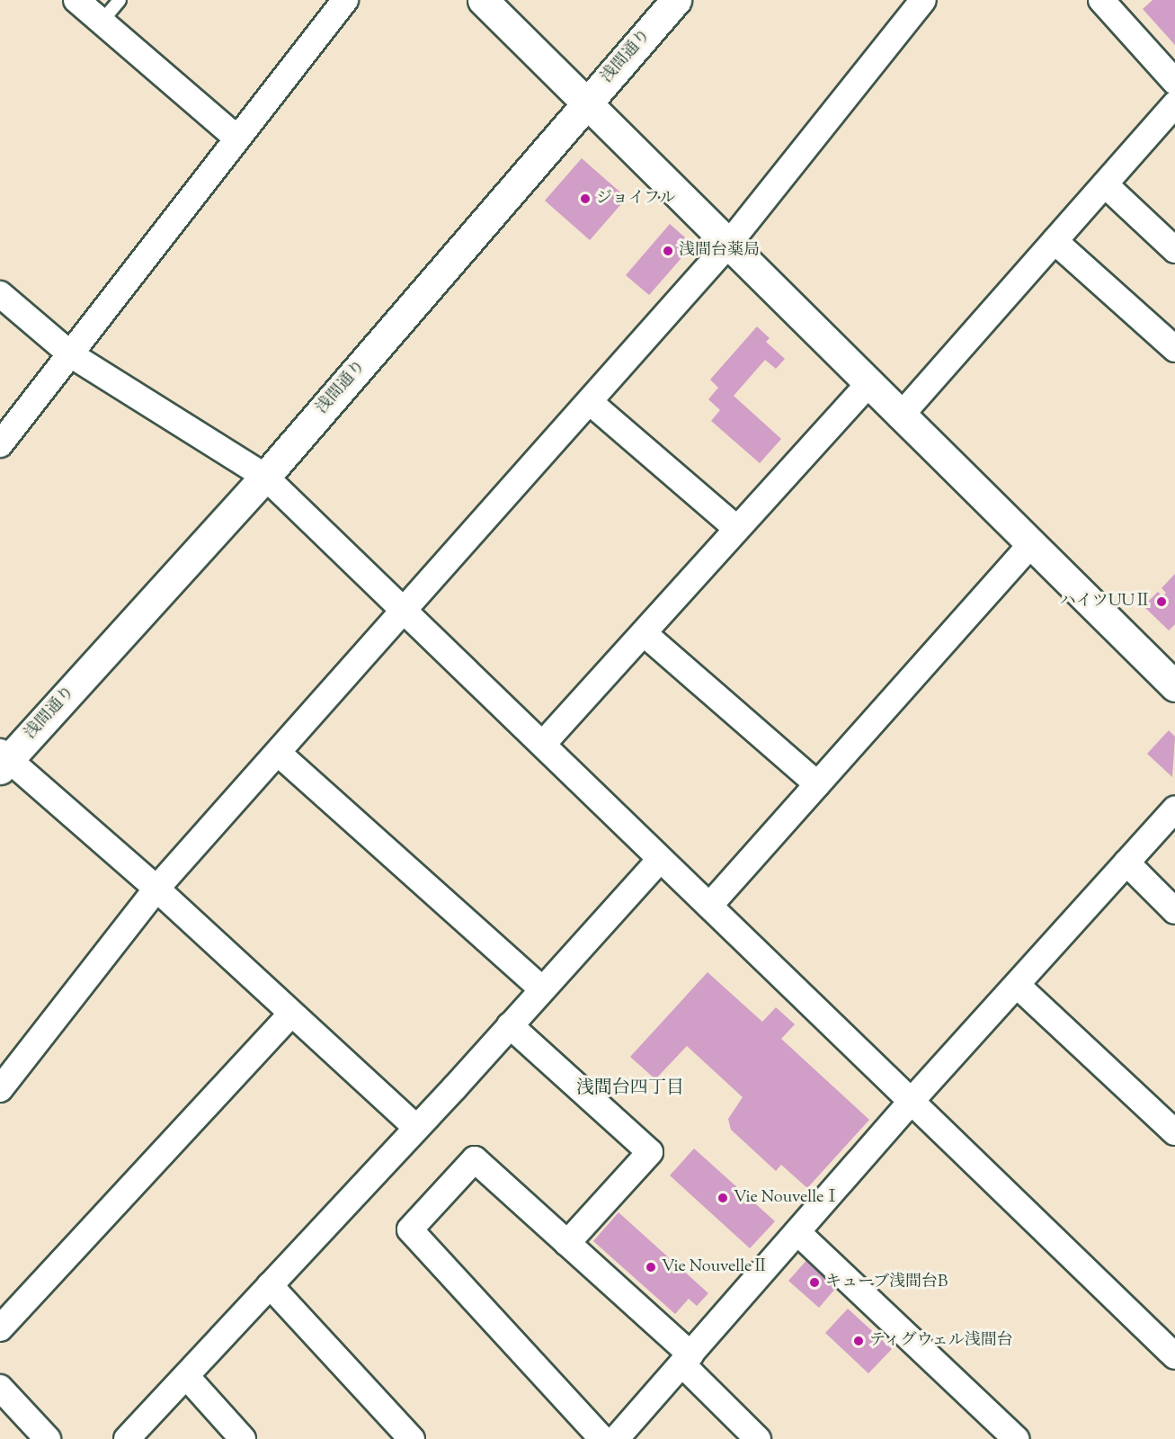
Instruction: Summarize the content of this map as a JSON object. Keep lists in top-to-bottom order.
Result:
{
  "streets": {
    "street": ["浅間通り"]
  },
  "districts": ["浅間台四丁目"],
  "places": [
    "ジョイフル",
    "浅間台薬局",
    "ハイツUUⅡ",
    "Vie NouvelleⅠ",
    "Vie NouvelleⅡ",
    "キューブ浅間台B",
    "ティグウェル浅間台"
  ]
}
